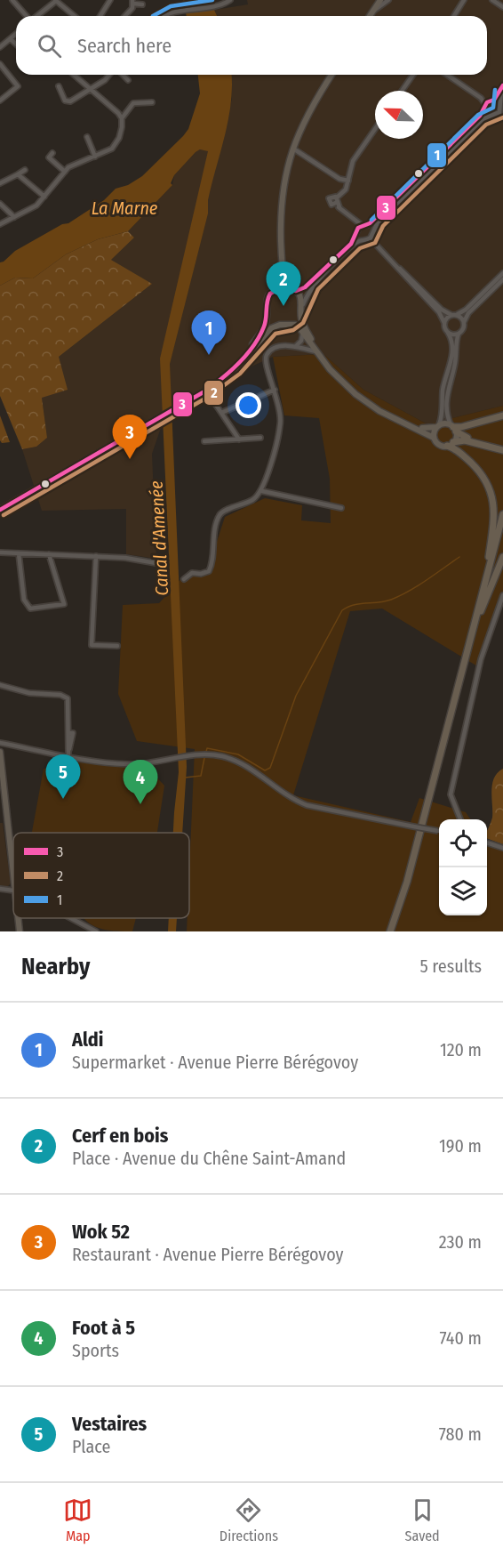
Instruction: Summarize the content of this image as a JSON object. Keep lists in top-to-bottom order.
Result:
{
  "water": ["La Marne", "Canal d'Amenée"],
  "lines": ["transit line 1", "transit line 3", "transit line 2"],
  "legend": ["3", "2", "1"],
  "north": "top left",
  "page": {
    "search": "Search here",
    "pins": [
      "2",
      "1",
      "3",
      "5",
      "4"
    ],
    "heading": ["Nearby", "5 results"],
    "list": [
      {
        "mark": "1",
        "name": "Aldi",
        "note": "Supermarket · Avenue Pierre Bérégovoy",
        "value": "120 m"
      },
      {
        "mark": "2",
        "name": "Cerf en bois",
        "note": "Place · Avenue du Chêne Saint-Amand",
        "value": "190 m"
      },
      {
        "mark": "3",
        "name": "Wok 52",
        "note": "Restaurant · Avenue Pierre Bérégovoy",
        "value": "230 m"
      },
      {
        "mark": "4",
        "name": "Foot à 5",
        "note": "Sports",
        "value": "740 m"
      },
      {
        "mark": "5",
        "name": "Vestaires",
        "note": "Place",
        "value": "780 m"
      }
    ],
    "nav": ["Map", "Directions", "Saved"]
  }
}
